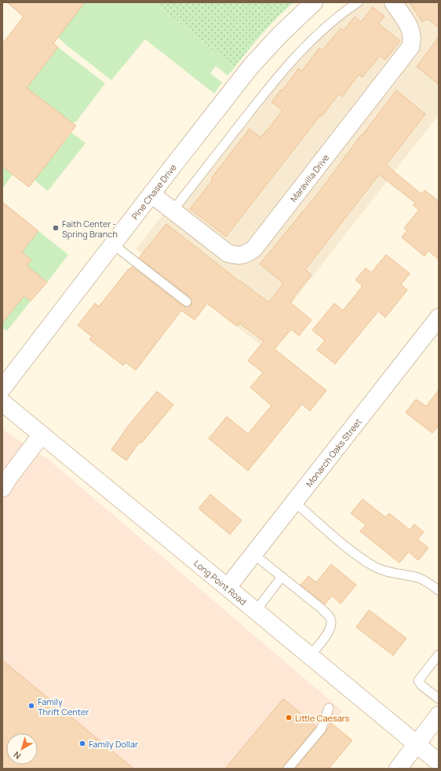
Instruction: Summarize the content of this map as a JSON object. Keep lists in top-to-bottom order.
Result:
{
  "streets": {
    "street": [
      "Maravilla Drive",
      "Pine Chase Drive",
      "Monarch Oaks Street",
      "Long Point Road"
    ]
  },
  "crossings": [
    ["Maravilla Drive", "Pine Chase Drive"],
    ["Monarch Oaks Street", "Long Point Road"]
  ],
  "places": [
    "Faith Center - Spring Branch",
    "Family Thrift Center",
    "Little Caesars",
    "Family Dollar"
  ],
  "north": "bottom left"
}
